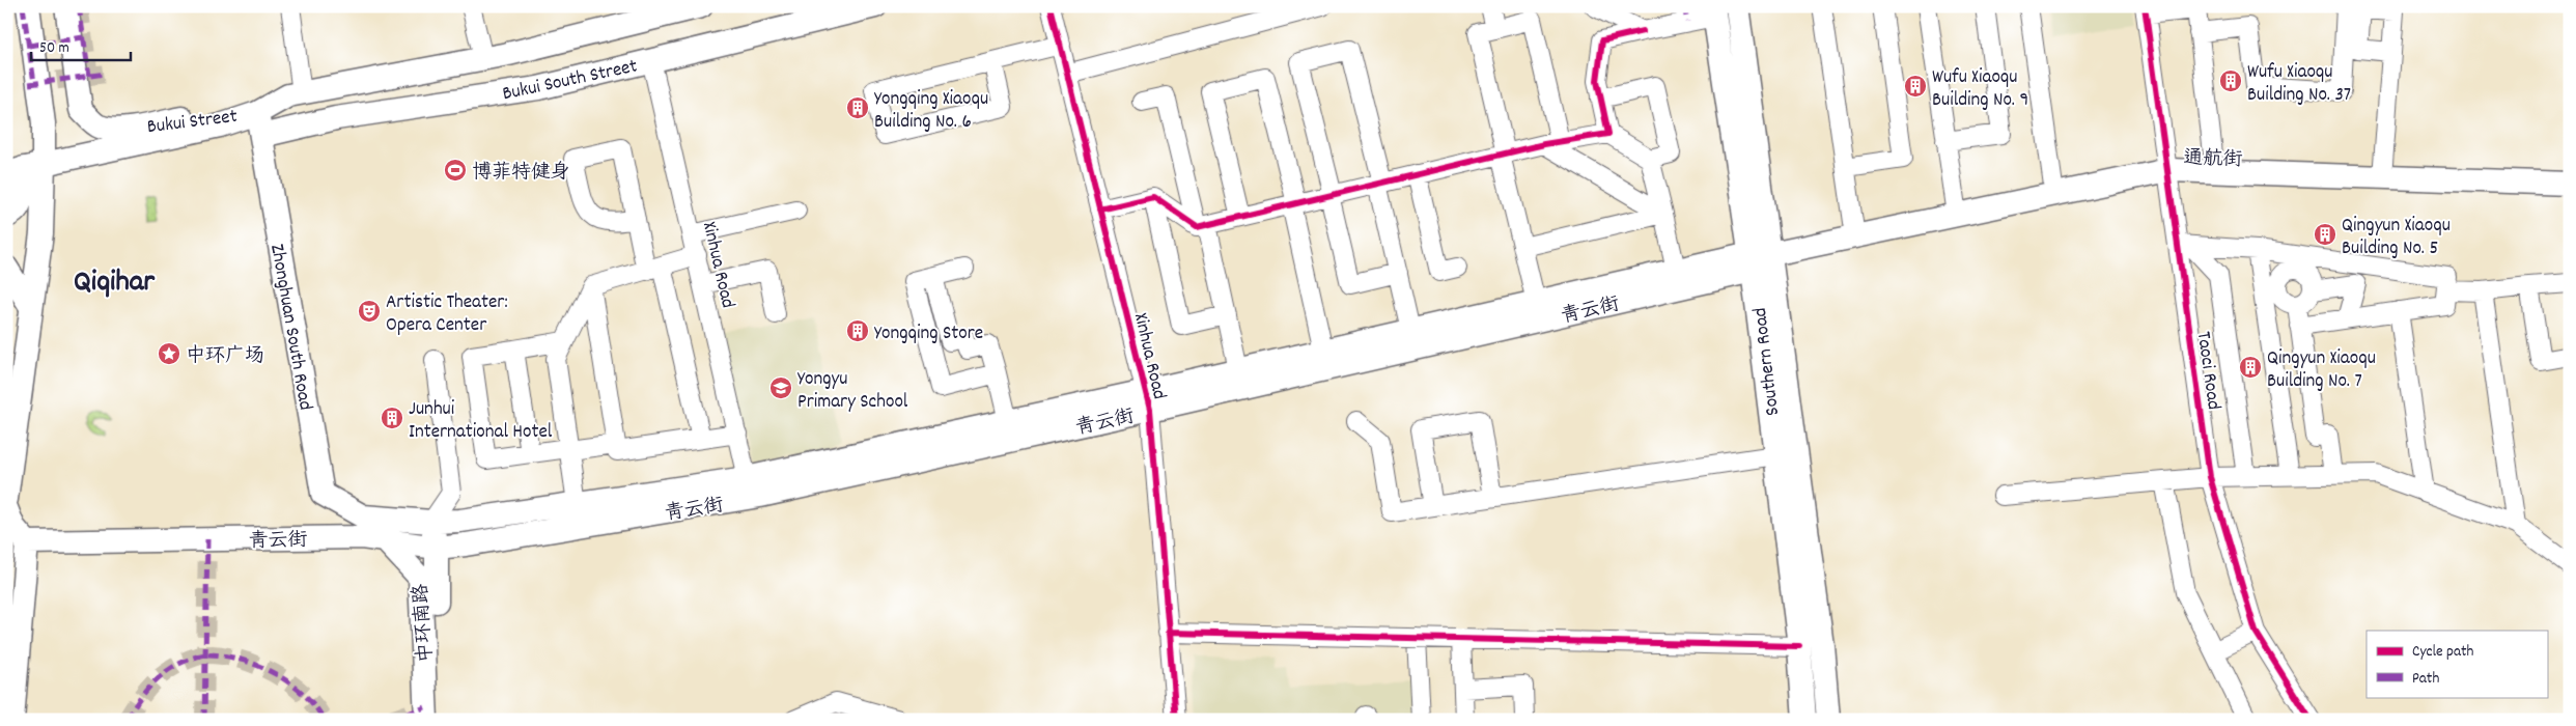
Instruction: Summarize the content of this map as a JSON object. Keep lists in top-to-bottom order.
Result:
{
  "streets": {
    "main road": [
      "Bukui South Street",
      "Bukui Street",
      "通航街",
      "青云街",
      "Zhonghuan South Road",
      "Southern Road",
      "中环南路"
    ],
    "street": ["Xinhua Road", "Taoci Road"]
  },
  "crossings": [
    ["Bukui South Street", "Bukui Street"],
    ["Bukui South Street", "Xinhua Road"],
    ["Bukui South Street", "Zhonghuan South Road"],
    ["Bukui Street", "Zhonghuan South Road"],
    ["通航街", "青云街"],
    ["通航街", "Southern Road"],
    ["通航街", "Taoci Road"],
    ["Xinhua Road", "青云街"],
    ["青云街", "Zhonghuan South Road"],
    ["青云街", "Southern Road"],
    ["青云街", "中环南路"],
    ["Zhonghuan South Road", "中环南路"]
  ],
  "districts": ["Qiqihar"],
  "places": {
    "building": [
      "Wufu Xiaoqu Building No. 37",
      "Wufu Xiaoqu Building No. 9",
      "Yongqing Xiaoqu Building No. 6",
      "Qingyun Xiaoqu Building No. 5",
      "Yongqing Store",
      "Qingyun Xiaoqu Building No. 7",
      "Junhui International Hotel"
    ],
    "sports": ["博菲特健身"],
    "theatre": ["Artistic Theater: Opera Center"],
    "place": ["中环广场"],
    "school or university": ["Yongyu Primary School"]
  },
  "legend": ["Cycle path", "Path"],
  "scale_bar": "50 m"
}
